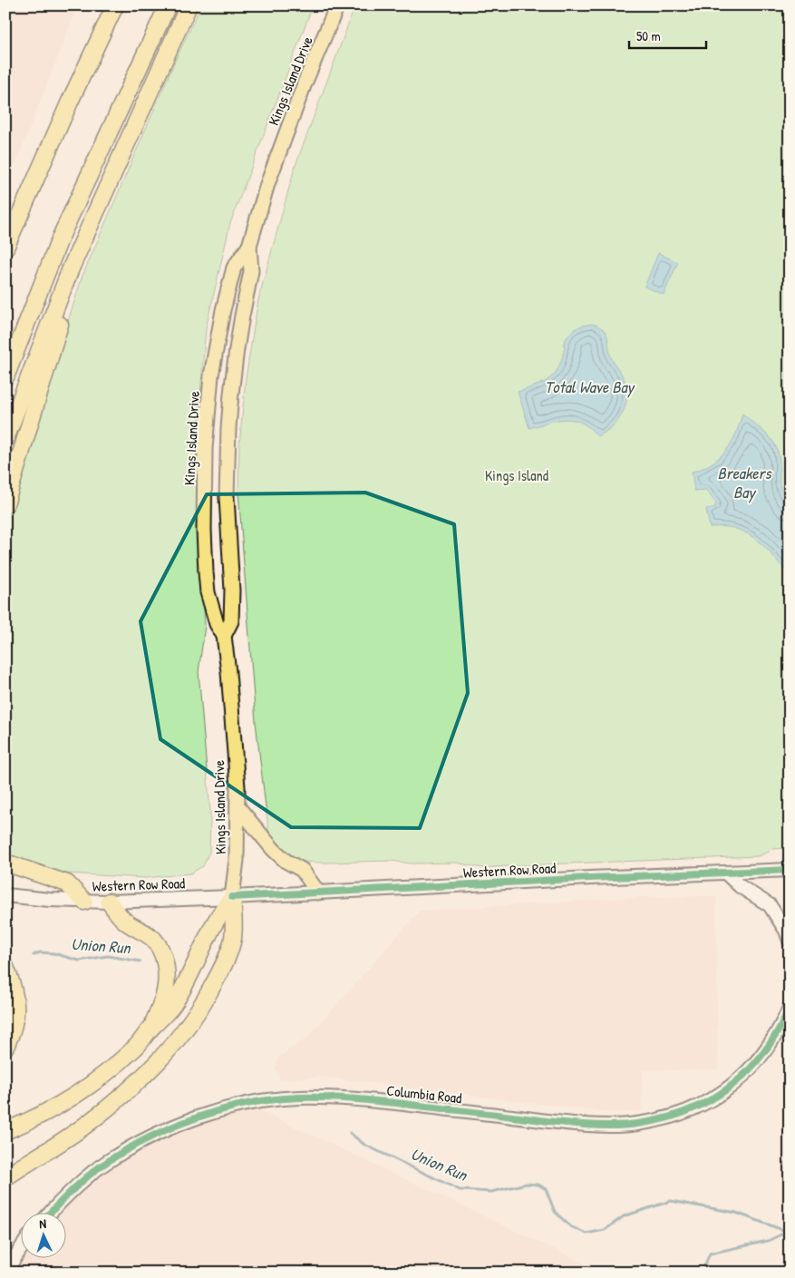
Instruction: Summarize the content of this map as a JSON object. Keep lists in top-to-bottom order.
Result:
{
  "streets": {
    "main road": ["Kings Island Drive"],
    "street": ["Western Row Road", "Columbia Road"]
  },
  "crossings": [
    ["Kings Island Drive", "Western Row Road"]
  ],
  "water": ["Total Wave Bay", "Breakers Bay", "Union Run"],
  "parks": ["Kings Island"],
  "scale_bar": "50 m",
  "north": "top"
}
